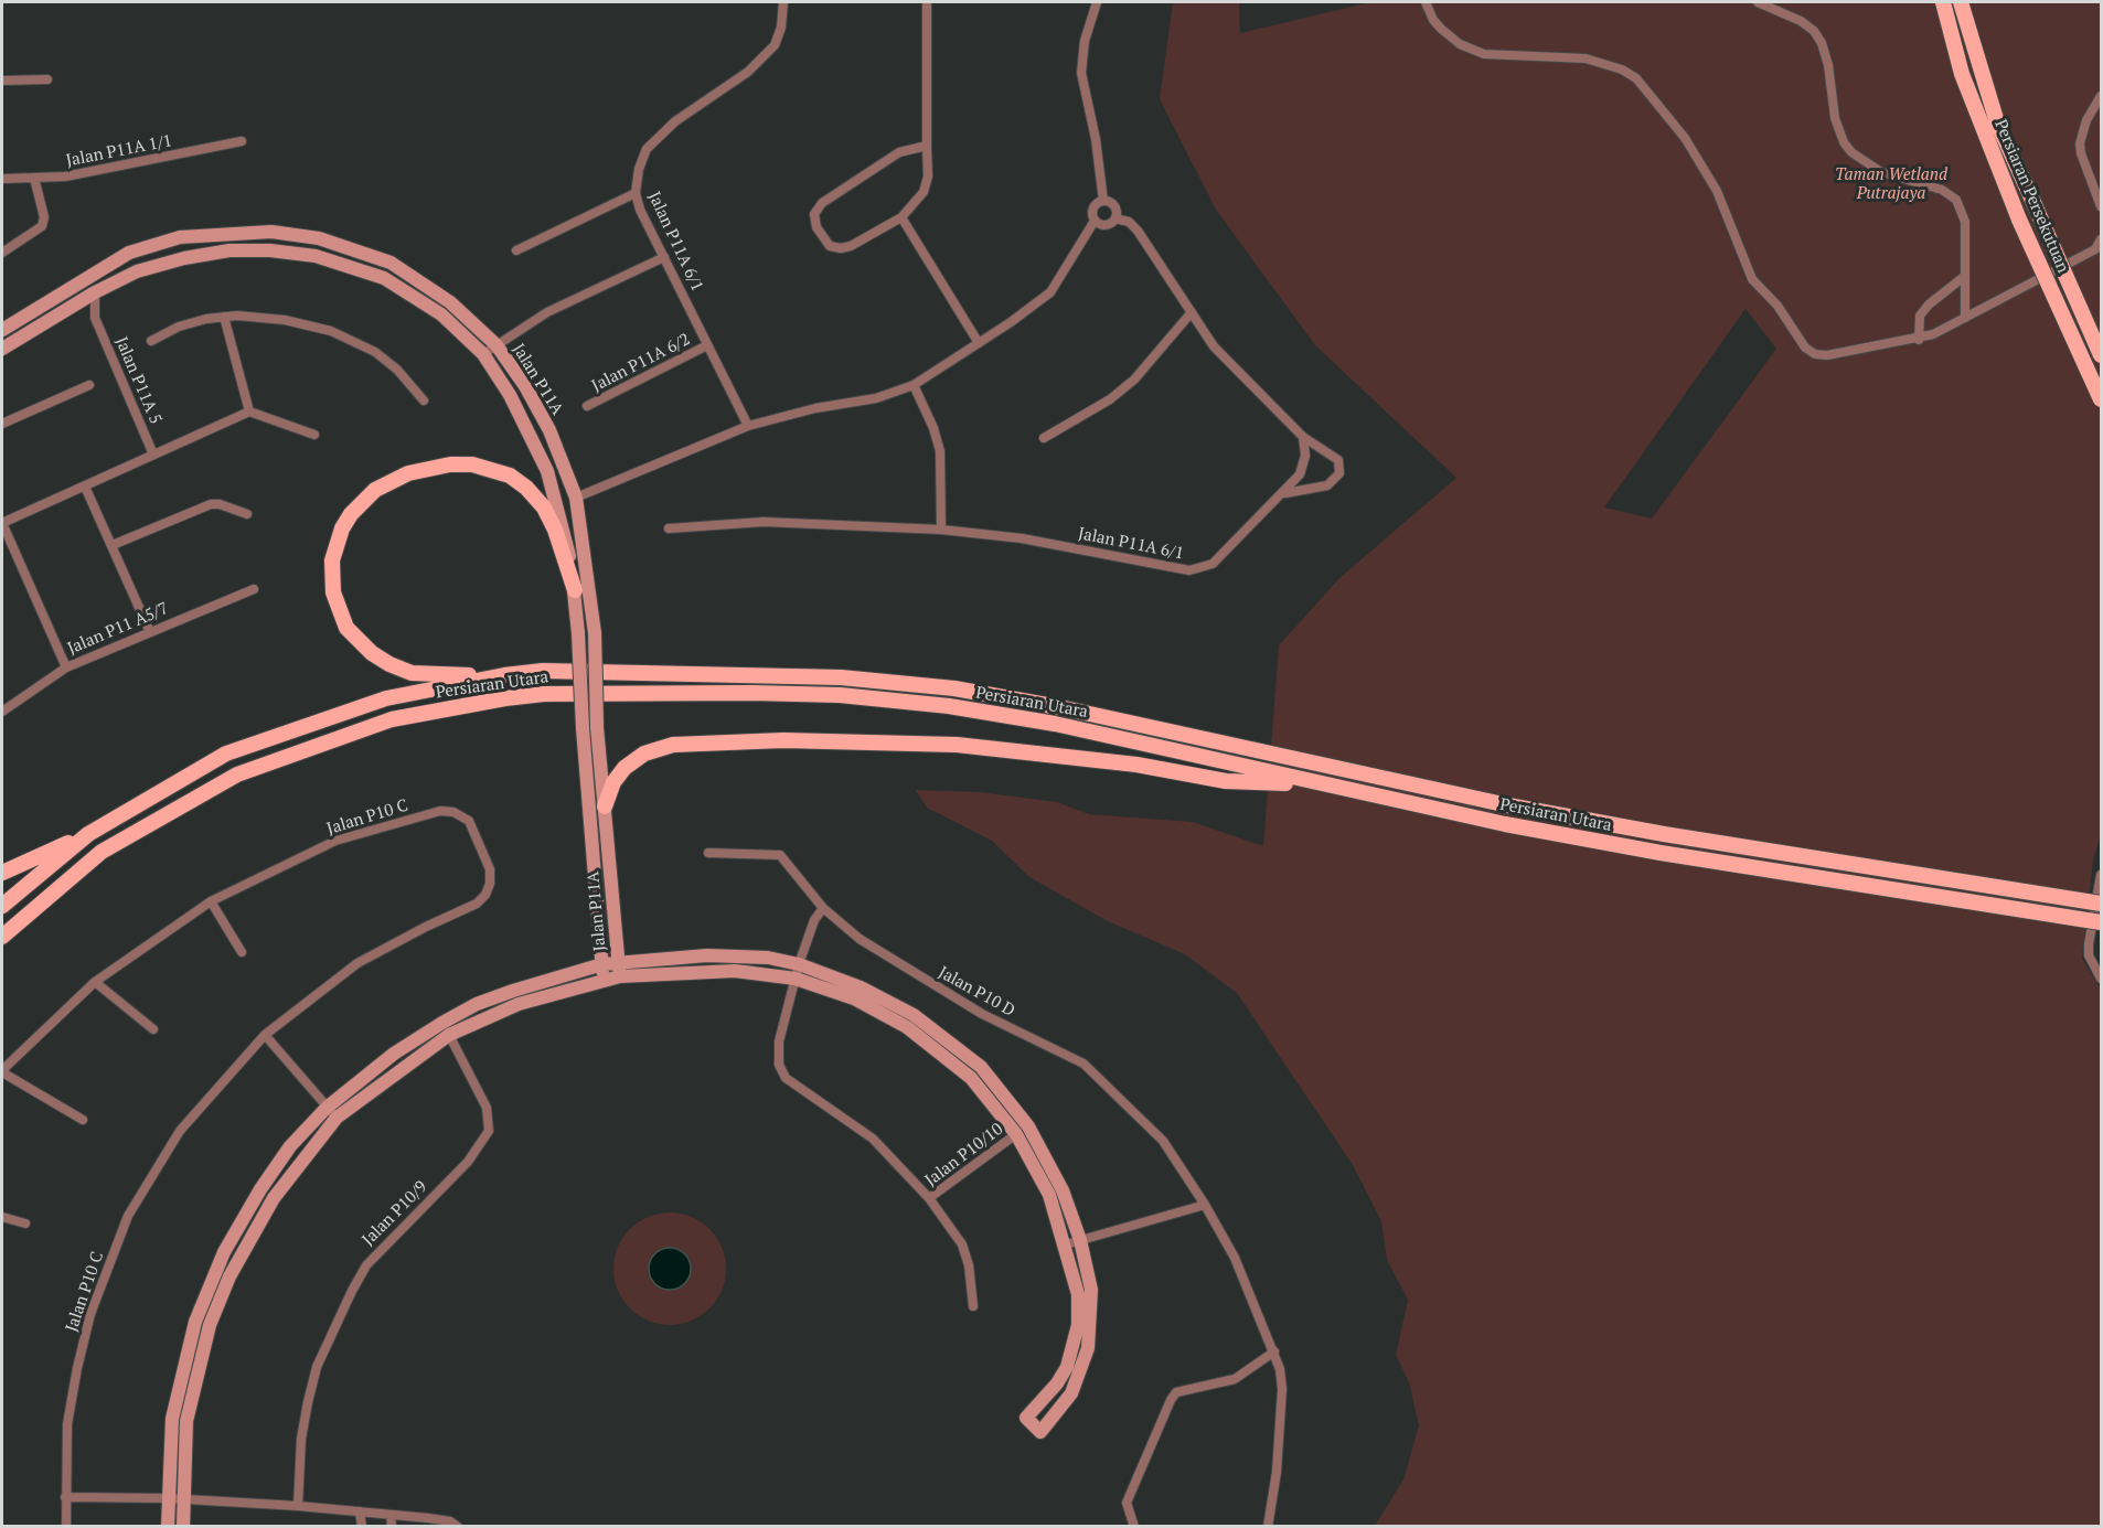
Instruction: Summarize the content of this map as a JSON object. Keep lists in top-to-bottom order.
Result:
{
  "streets": {
    "main road": ["Persiaran Persekutuan", "Persiaran Utara"],
    "street": [
      "Jalan P11A 1/1",
      "Jalan P11A 6/1",
      "Jalan P11A 6/2",
      "Jalan P11A",
      "Jalan P11A 5",
      "Jalan P11 A5/7",
      "Jalan P10 C",
      "Jalan P10 D",
      "Jalan P10/10",
      "Jalan P10/9"
    ]
  },
  "crossings": [
    ["Jalan P11A 6/1", "Jalan P11A 6/2"],
    ["Jalan P11A", "Jalan P11A 5"]
  ],
  "parks": ["Taman Wetland Putrajaya"]
}
